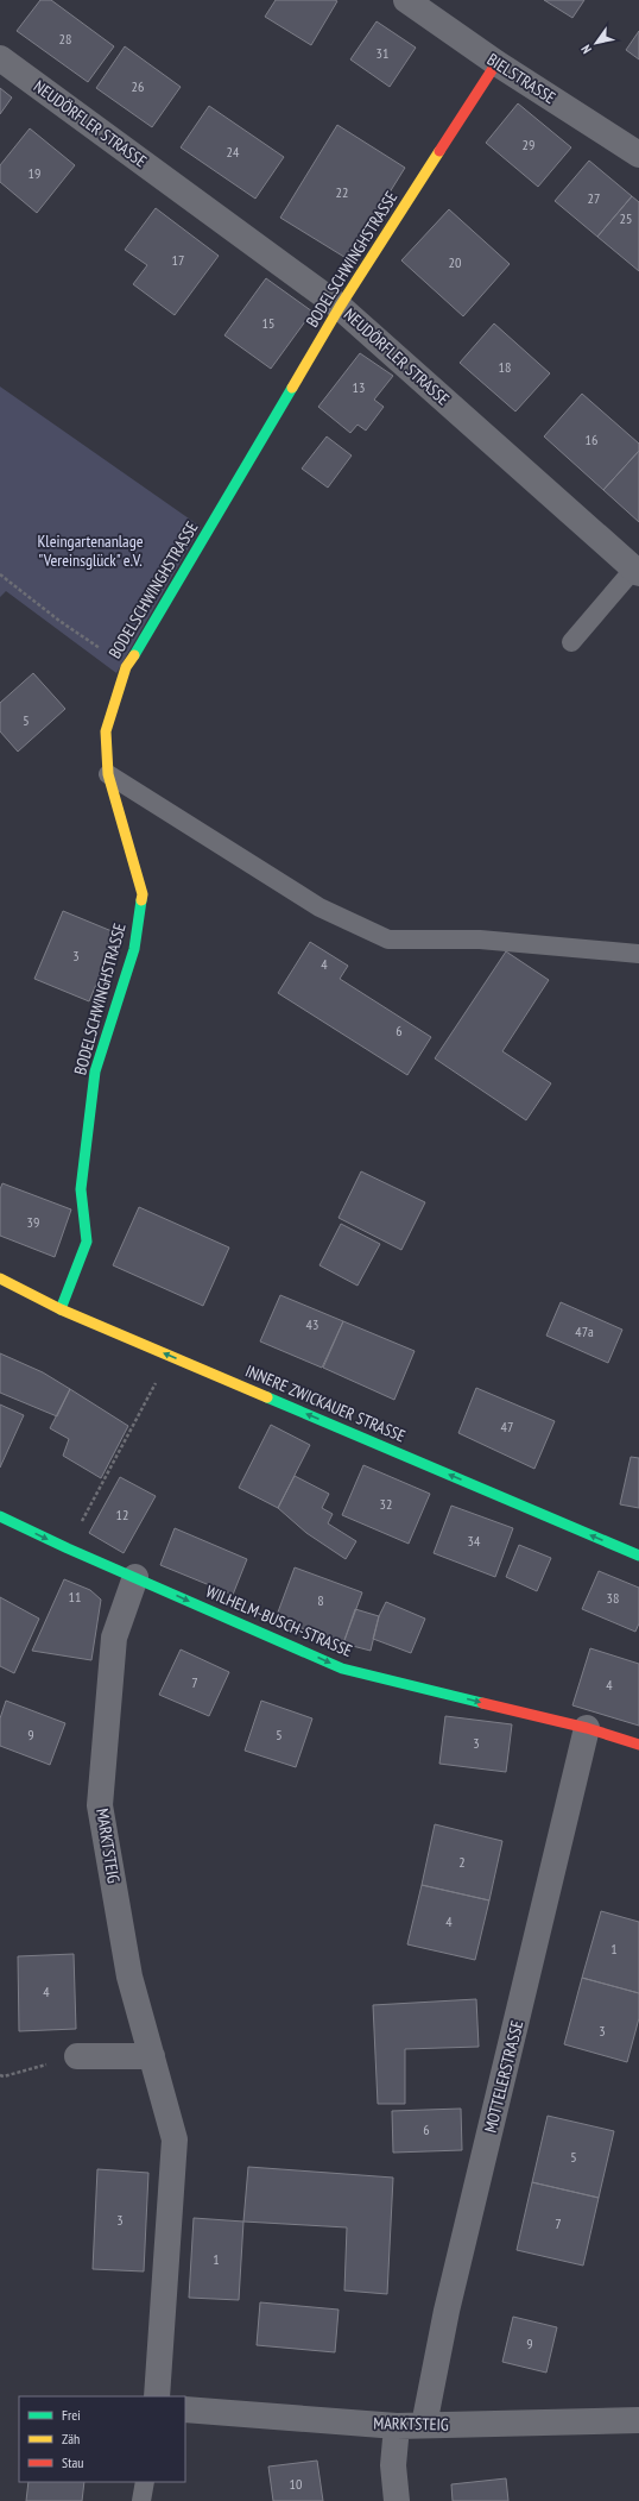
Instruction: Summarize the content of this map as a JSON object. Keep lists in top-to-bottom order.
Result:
{
  "streets": {
    "main road": ["BODELSCHWINGHSTRASSE", "INNERE ZWICKAUER STRASSE", "WILHELM-BUSCH-STRASSE"],
    "street": [
      "BIELSTRASSE",
      "NEUDÖRFLER STRASSE",
      "MARKTSTEIG",
      "MOTTELERSTRASSE"
    ]
  },
  "crossings": [
    ["BIELSTRASSE", "BODELSCHWINGHSTRASSE"],
    ["NEUDÖRFLER STRASSE", "BODELSCHWINGHSTRASSE"],
    ["BODELSCHWINGHSTRASSE", "INNERE ZWICKAUER STRASSE"],
    ["WILHELM-BUSCH-STRASSE", "MARKTSTEIG"],
    ["WILHELM-BUSCH-STRASSE", "MOTTELERSTRASSE"],
    ["MARKTSTEIG", "MOTTELERSTRASSE"]
  ],
  "one_way": ["INNERE ZWICKAUER STRASSE", "WILHELM-BUSCH-STRASSE"],
  "parks": ["Kleingartenanlage \"Vereinsglück\" e.V."],
  "house_numbers": [
    "28",
    "31",
    "26",
    "29",
    "24",
    "19",
    "22",
    "27",
    "25",
    "17",
    "20",
    "15",
    "18",
    "13",
    "16",
    "5",
    "3",
    "4",
    "6",
    "39",
    "43",
    "47a",
    "47",
    "32",
    "12",
    "34",
    "11",
    "38",
    "8",
    "7",
    "4",
    "9",
    "5",
    "3",
    "2",
    "4",
    "1",
    "4",
    "3",
    "6",
    "5",
    "3",
    "7",
    "1",
    "9",
    "10"
  ],
  "legend": ["Frei", "Zäh", "Stau"],
  "north": "bottom left"
}
